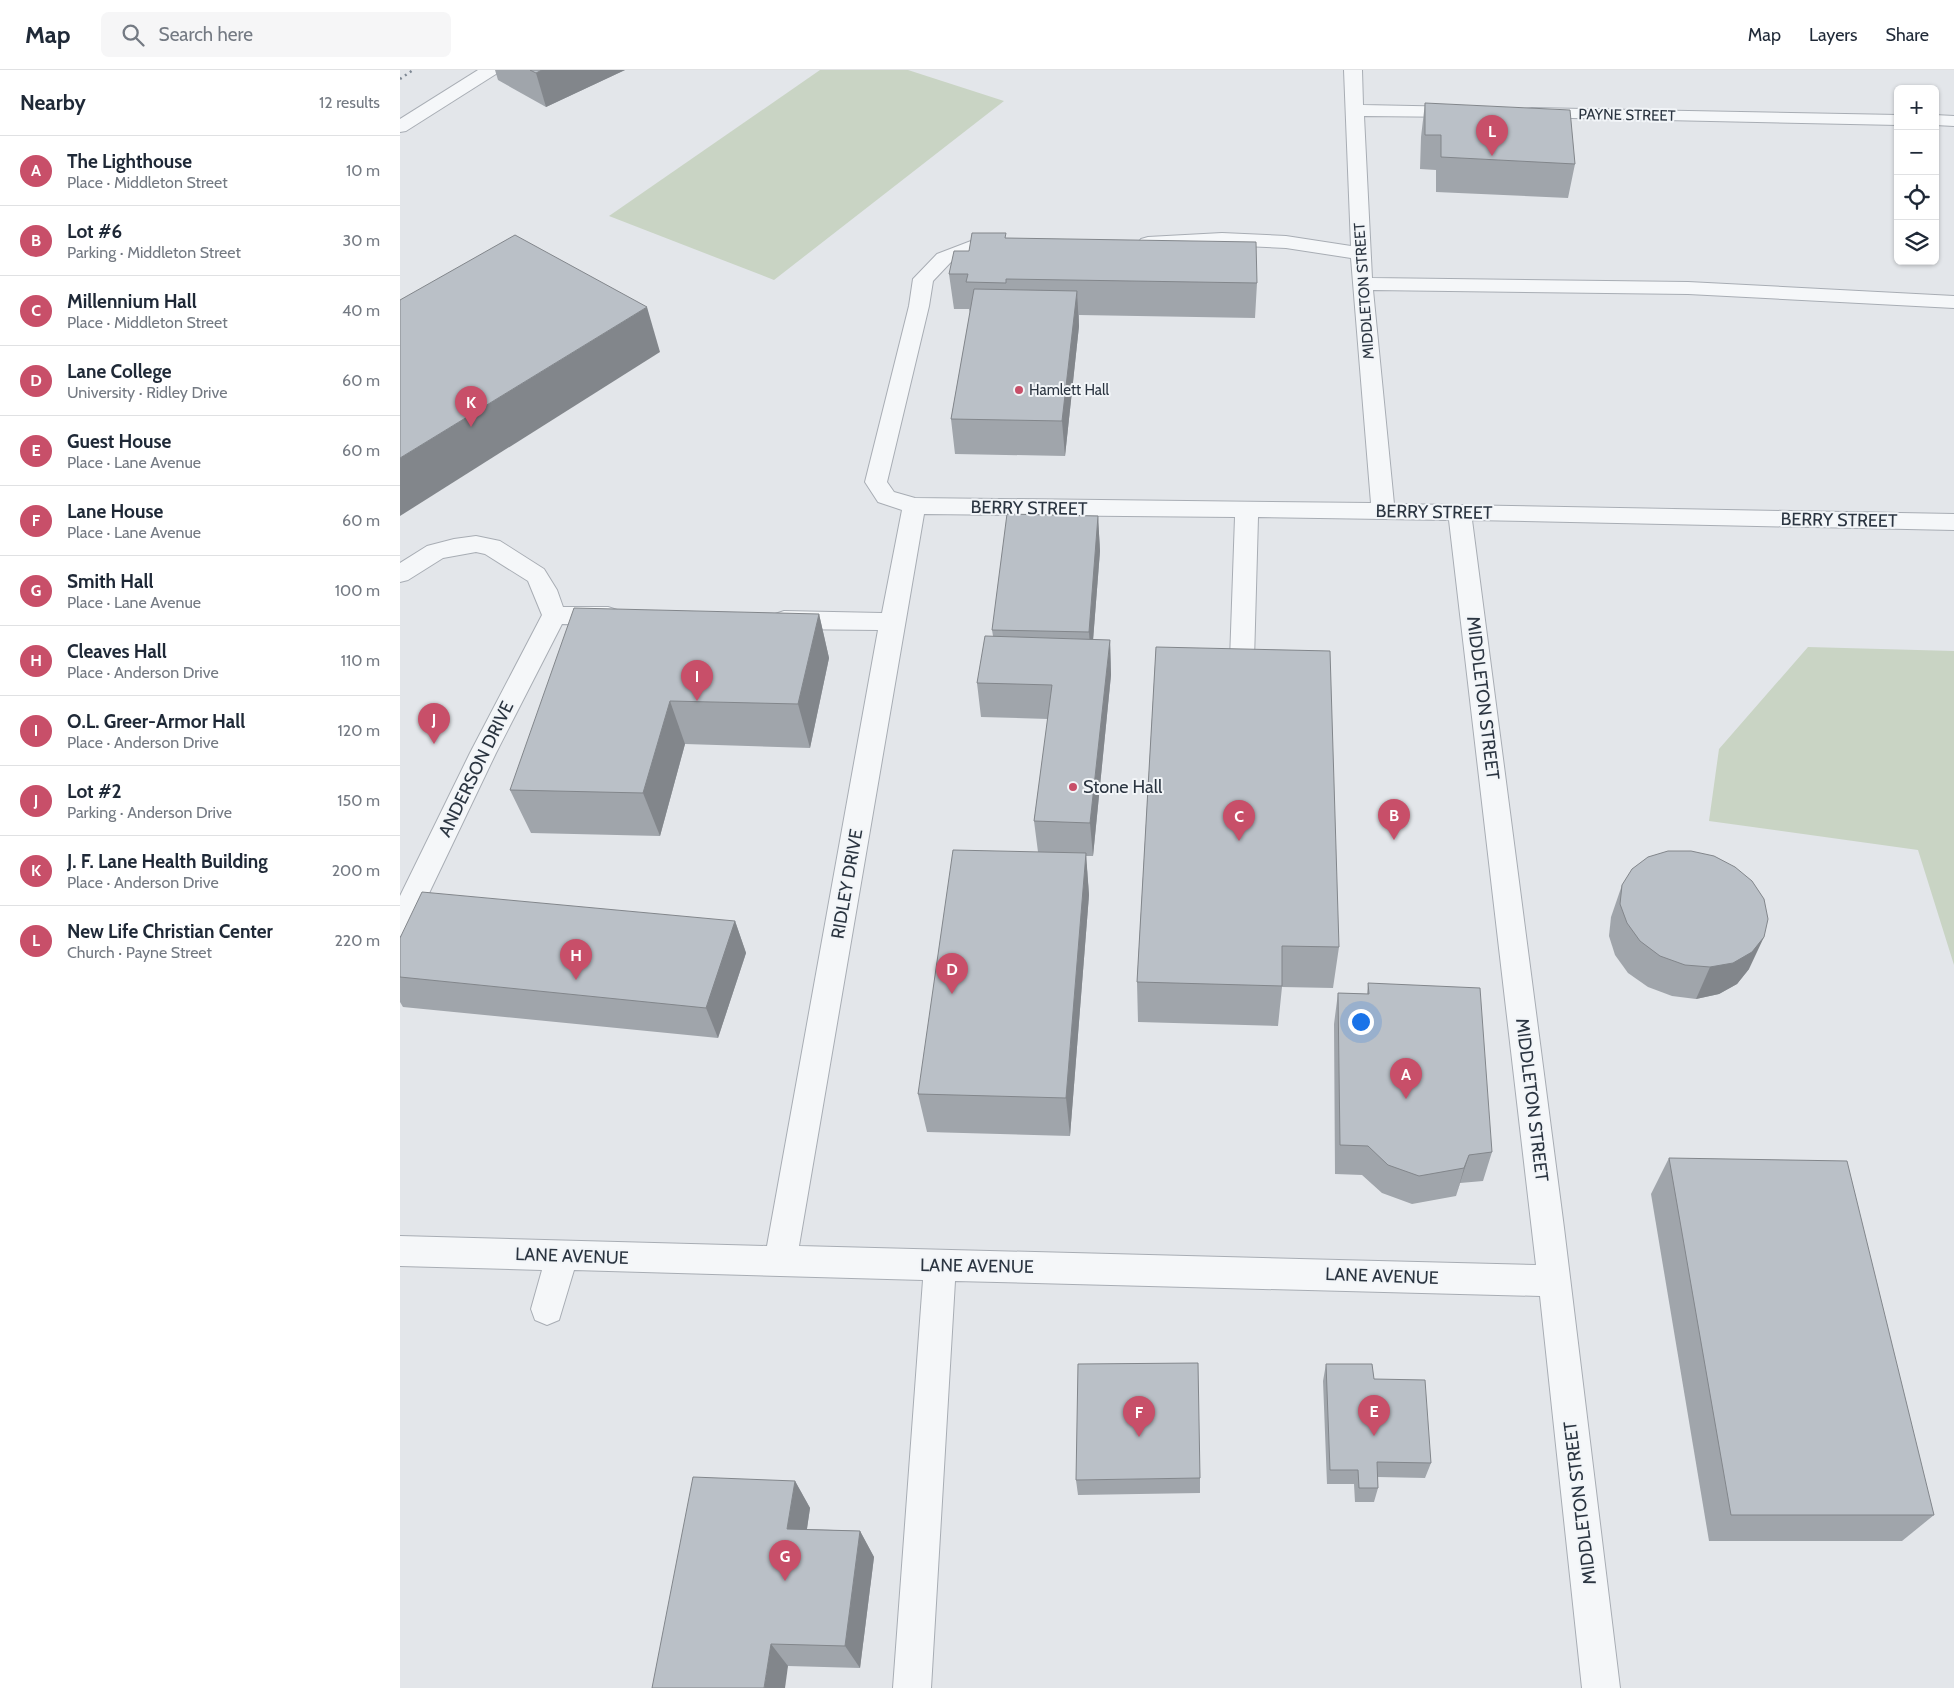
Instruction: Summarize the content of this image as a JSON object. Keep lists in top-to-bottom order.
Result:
{
  "streets": {
    "street": [
      "PAYNE STREET",
      "MIDDLETON STREET",
      "BERRY STREET",
      "ANDERSON DRIVE",
      "RIDLEY DRIVE",
      "LANE AVENUE"
    ]
  },
  "crossings": [
    ["MIDDLETON STREET", "BERRY STREET"],
    ["MIDDLETON STREET", "LANE AVENUE"],
    ["BERRY STREET", "RIDLEY DRIVE"],
    ["RIDLEY DRIVE", "LANE AVENUE"]
  ],
  "places": ["Hamlett Hall", "Stone Hall"],
  "page": {
    "header": "Map",
    "search": "Search here",
    "nav": ["Map", "Layers", "Share"],
    "heading": ["Nearby", "12 results"],
    "map_buttons": ["+", "−"],
    "pins": [
      "L",
      "K",
      "I",
      "J",
      "B",
      "C",
      "H",
      "D",
      "A",
      "E",
      "F",
      "G"
    ],
    "list": [
      {
        "mark": "A",
        "name": "The Lighthouse",
        "note": "Place · Middleton Street",
        "value": "10 m"
      },
      {
        "mark": "B",
        "name": "Lot #6",
        "note": "Parking · Middleton Street",
        "value": "30 m"
      },
      {
        "mark": "C",
        "name": "Millennium Hall",
        "note": "Place · Middleton Street",
        "value": "40 m"
      },
      {
        "mark": "D",
        "name": "Lane College",
        "note": "University · Ridley Drive",
        "value": "60 m"
      },
      {
        "mark": "E",
        "name": "Guest House",
        "note": "Place · Lane Avenue",
        "value": "60 m"
      },
      {
        "mark": "F",
        "name": "Lane House",
        "note": "Place · Lane Avenue",
        "value": "60 m"
      },
      {
        "mark": "G",
        "name": "Smith Hall",
        "note": "Place · Lane Avenue",
        "value": "100 m"
      },
      {
        "mark": "H",
        "name": "Cleaves Hall",
        "note": "Place · Anderson Drive",
        "value": "110 m"
      },
      {
        "mark": "I",
        "name": "O.L. Greer-Armor Hall",
        "note": "Place · Anderson Drive",
        "value": "120 m"
      },
      {
        "mark": "J",
        "name": "Lot #2",
        "note": "Parking · Anderson Drive",
        "value": "150 m"
      },
      {
        "mark": "K",
        "name": "J. F. Lane Health Building",
        "note": "Place · Anderson Drive",
        "value": "200 m"
      },
      {
        "mark": "L",
        "name": "New Life Christian Center",
        "note": "Church · Payne Street",
        "value": "220 m"
      }
    ]
  }
}
